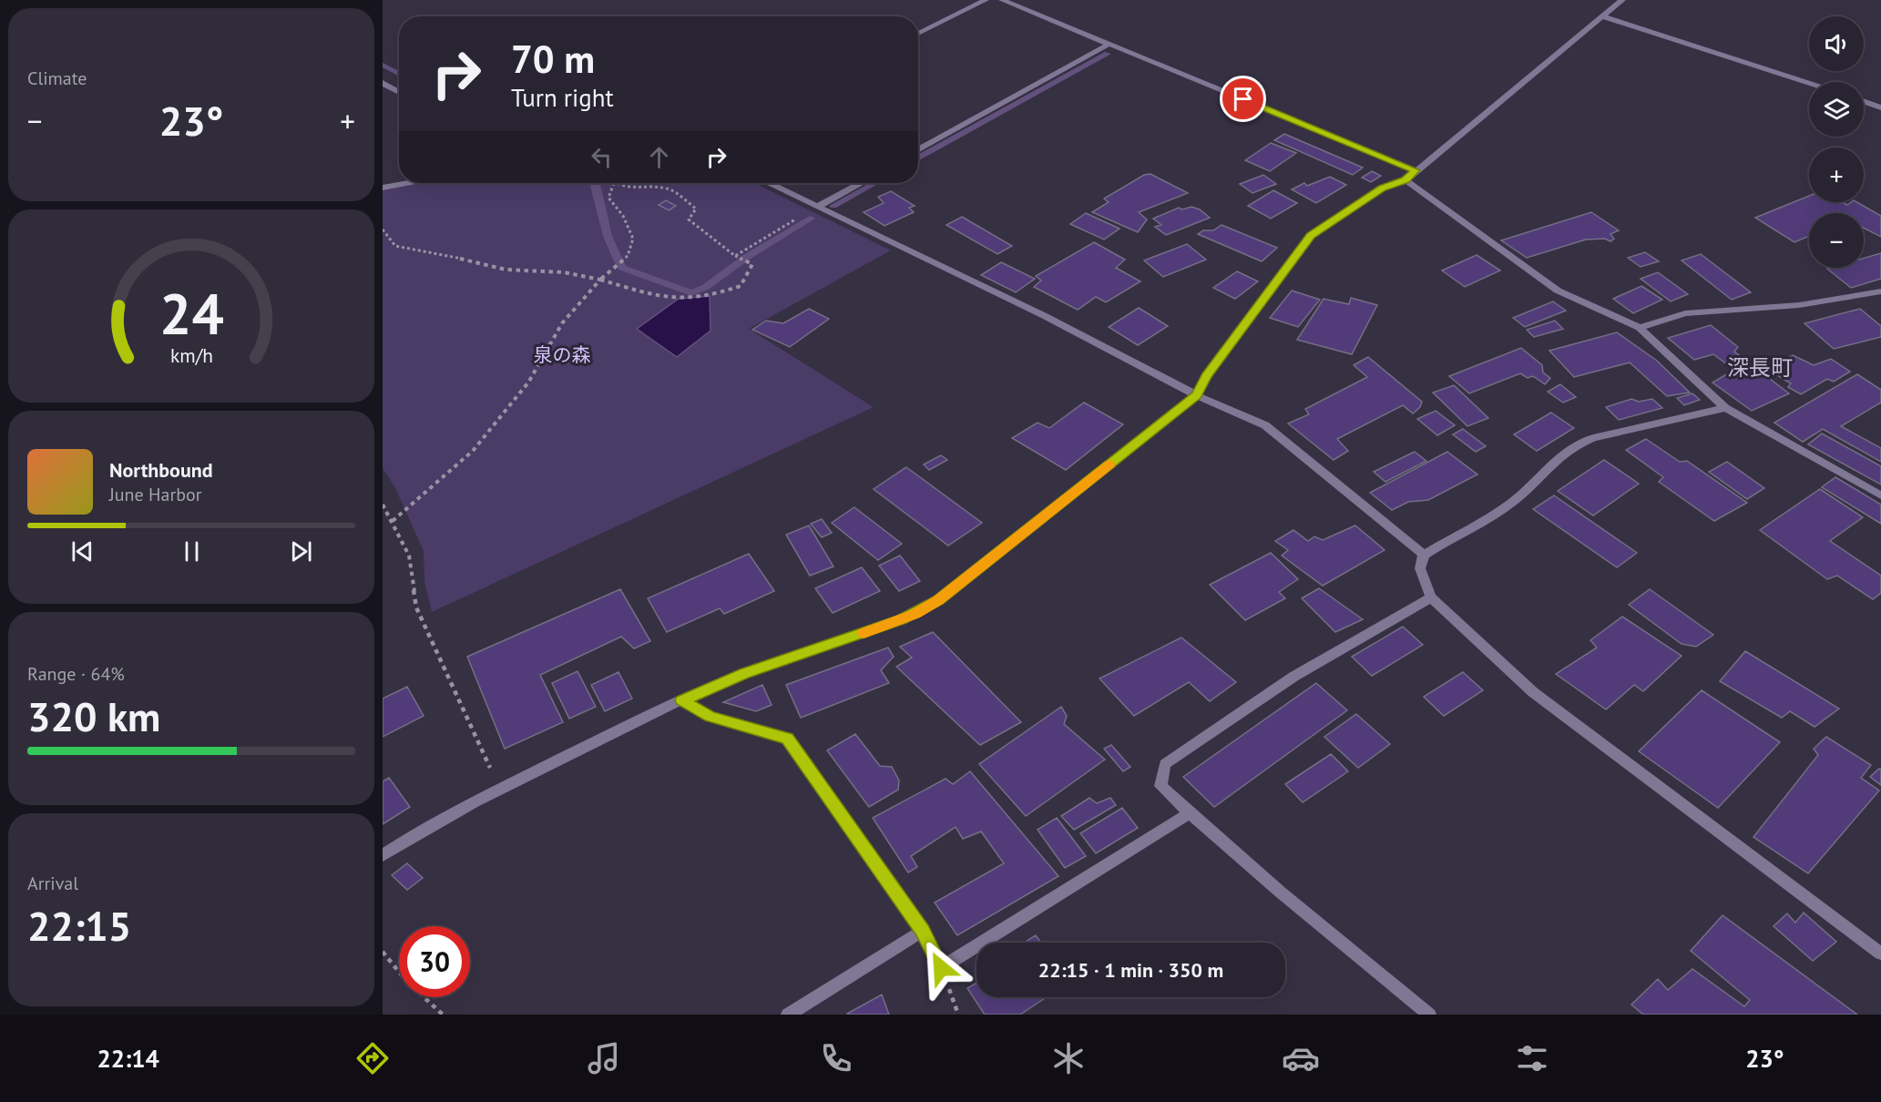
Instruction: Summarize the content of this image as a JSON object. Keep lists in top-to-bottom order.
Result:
{
  "districts": ["深長町"],
  "parks": ["泉の森"],
  "page": {
    "tile": [
      "Climate",
      ["Range · 64%", "320 km"],
      ["Arrival", "22:15"]
    ],
    "map_buttons": ["+", "−"],
    "turn": ["70 m", "Turn right"],
    "heat": ["−", "23°", "+"],
    "song": ["Northbound", "June Harbor"],
    "limit": "30",
    "trip": "22:15 · 1 min · 350 m",
    "tabs": ["22:14", "23°"],
    "gauge": ["24", "km/h"]
  }
}
